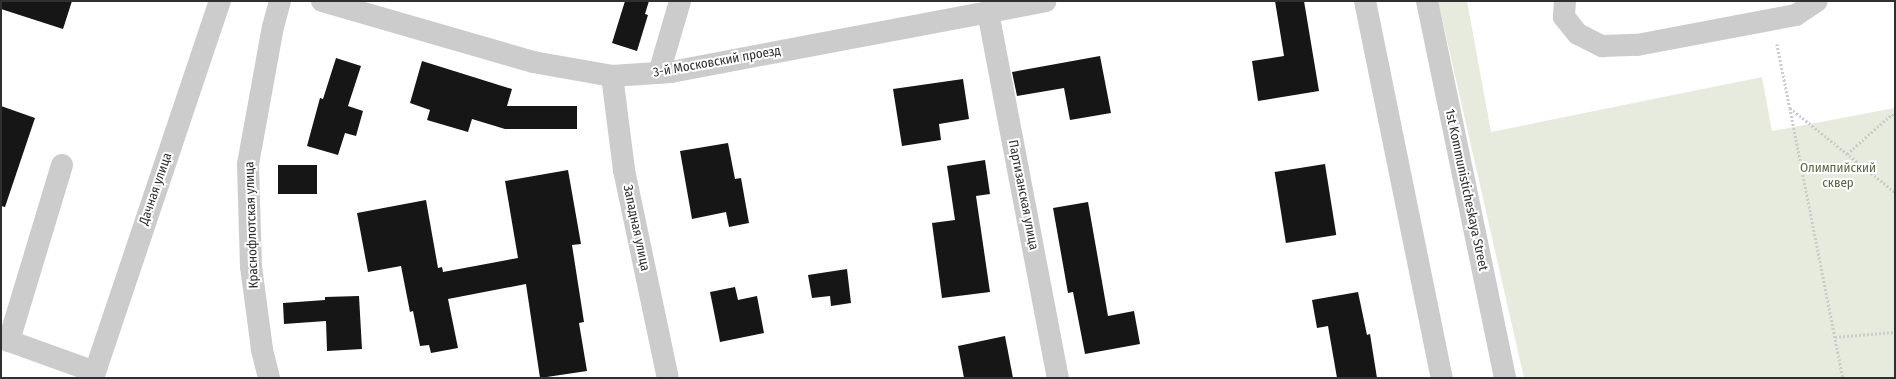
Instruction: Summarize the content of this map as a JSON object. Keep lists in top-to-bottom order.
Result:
{
  "streets": {
    "street": [
      "3-й Московский проезд",
      "Дачная улица",
      "1st Kommunisticheskaya Street",
      "Партизанская улица",
      "Краснофлотская улица",
      "Западная улица"
    ]
  },
  "crossings": [
    ["3-й Московский проезд", "Партизанская улица"],
    ["3-й Московский проезд", "Западная улица"]
  ],
  "parks": ["Олимпийский сквер"]
}
